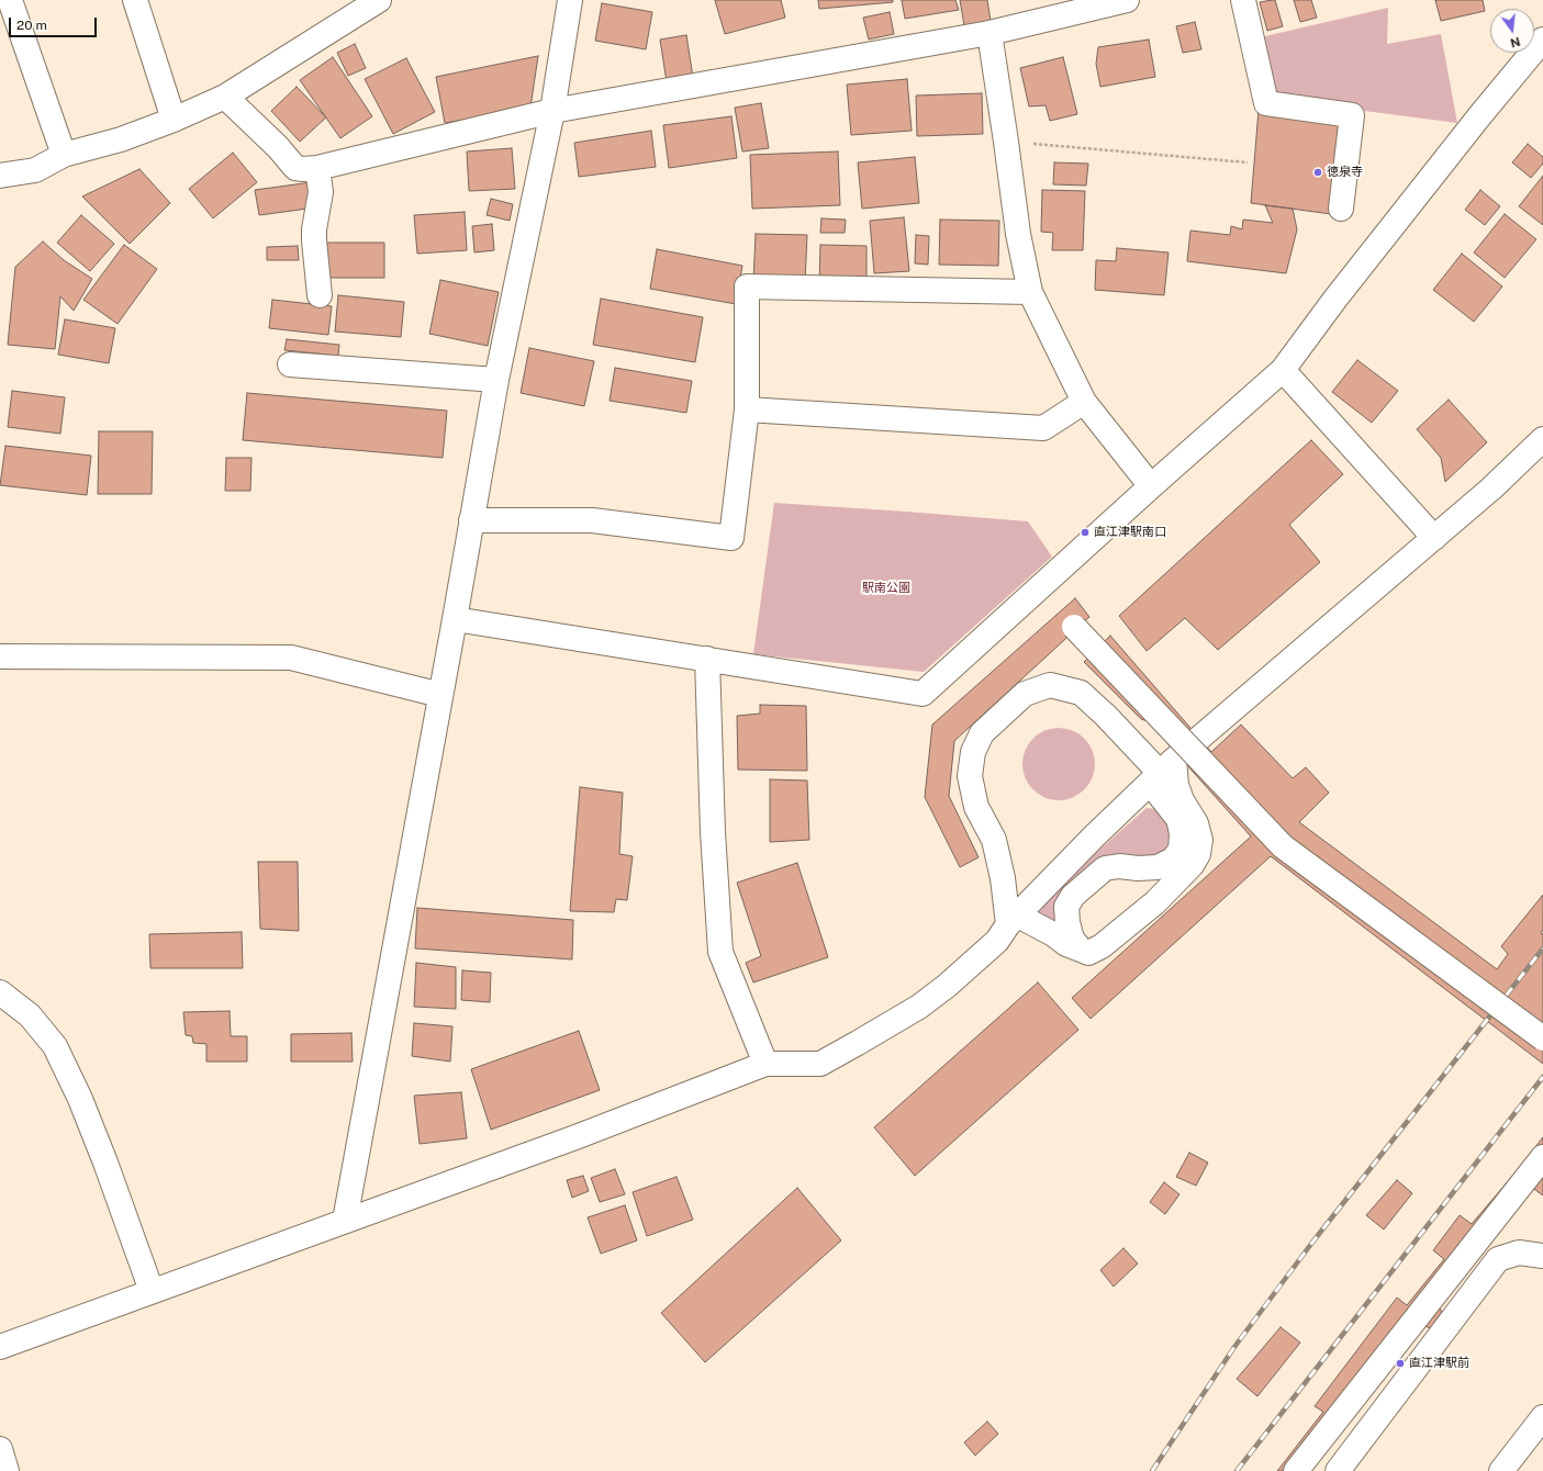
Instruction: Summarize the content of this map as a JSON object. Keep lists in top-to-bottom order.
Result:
{
  "parks": ["駅南公園"],
  "places": ["徳泉寺", "直江津駅南口", "直江津駅前"],
  "scale_bar": "20 m",
  "north": "bottom"
}
